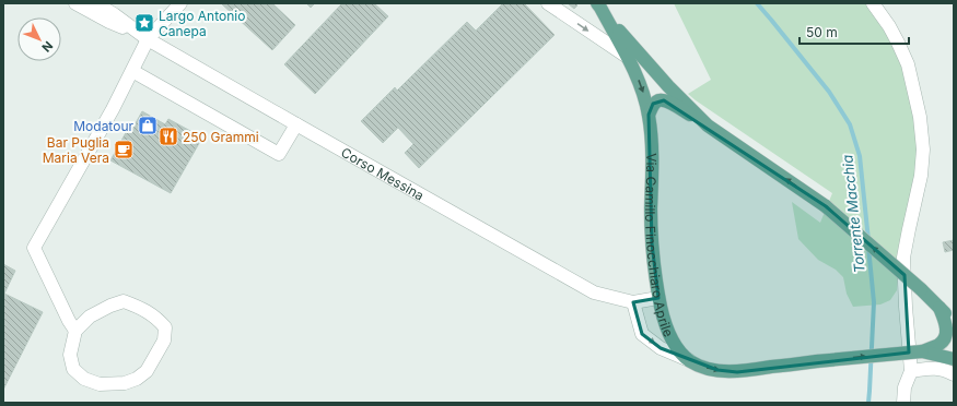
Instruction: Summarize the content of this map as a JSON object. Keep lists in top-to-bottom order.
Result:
{
  "streets": {
    "main road": ["Via Camillo Finocchiaro Aprile"],
    "street": ["Corso Messina"]
  },
  "crossings": [
    ["Corso Messina", "Via Camillo Finocchiaro Aprile"]
  ],
  "one_way": ["Via Camillo Finocchiaro Aprile"],
  "water": ["Torrente Macchia"],
  "places": {
    "place": ["Largo Antonio Canepa"],
    "shop": ["Modatour"],
    "restaurant": ["250 Grammi"],
    "cafe": ["Bar Puglia Maria Vera"]
  },
  "scale_bar": "50 m",
  "north": "bottom right"
}
